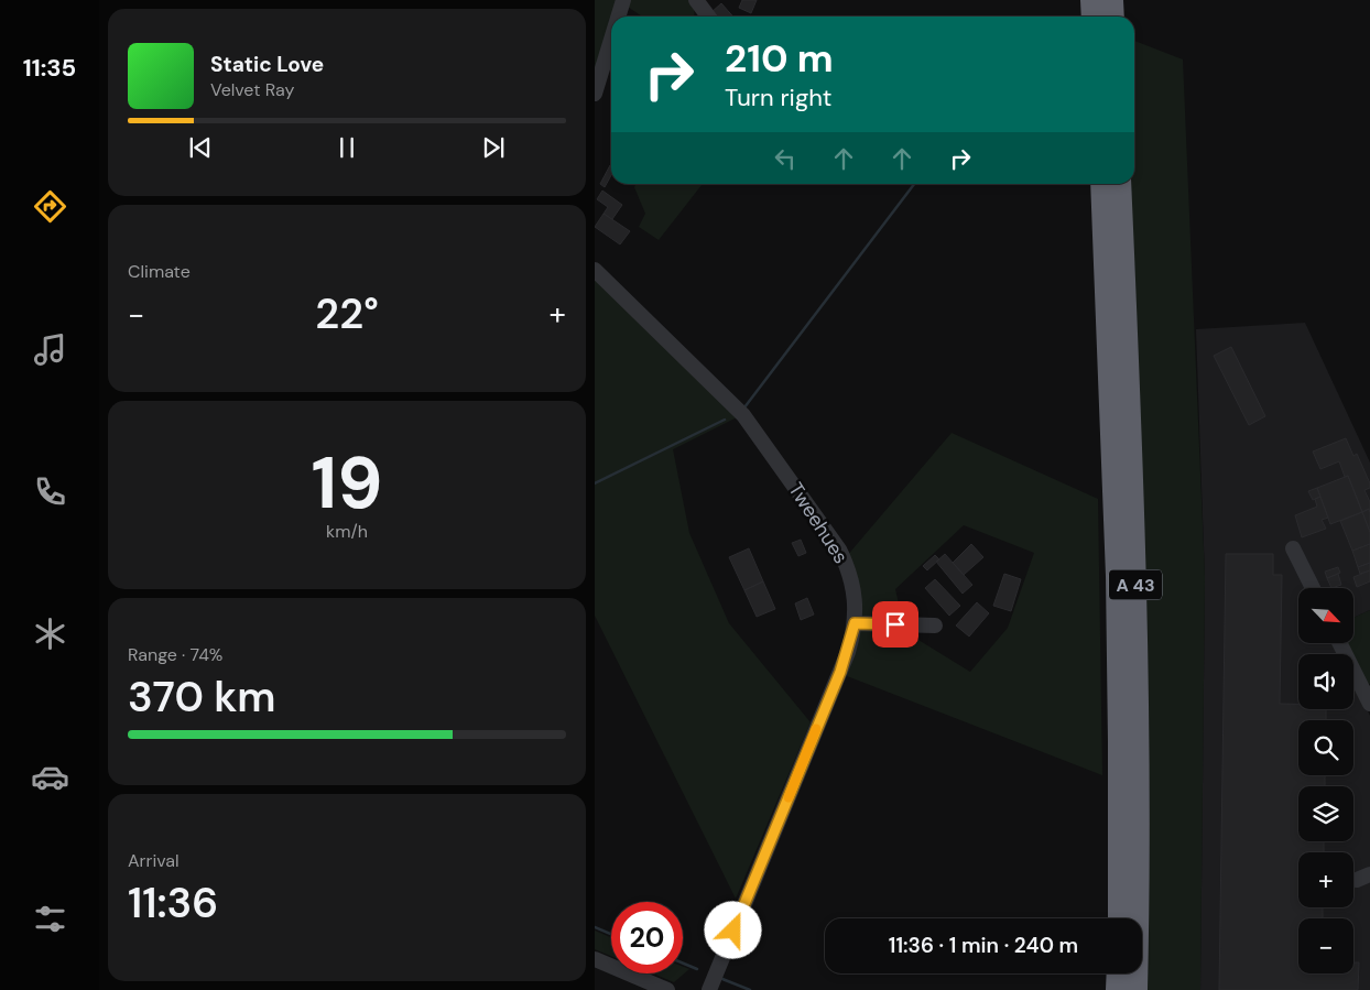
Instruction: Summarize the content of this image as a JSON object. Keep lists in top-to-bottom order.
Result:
{
  "streets": {
    "highway": ["A 43"],
    "street": ["Tweehues"]
  },
  "north": "bottom right",
  "page": {
    "tabs": "11:35",
    "turn": ["210 m", "Turn right"],
    "song": ["Static Love", "Velvet Ray"],
    "tile": [
      "Climate",
      ["19", "km/h"],
      ["Range · 74%", "370 km"],
      ["Arrival", "11:36"]
    ],
    "heat": ["−", "22°", "+"],
    "map_buttons": ["+", "−"],
    "limit": "20",
    "trip": "11:36 · 1 min · 240 m"
  }
}
